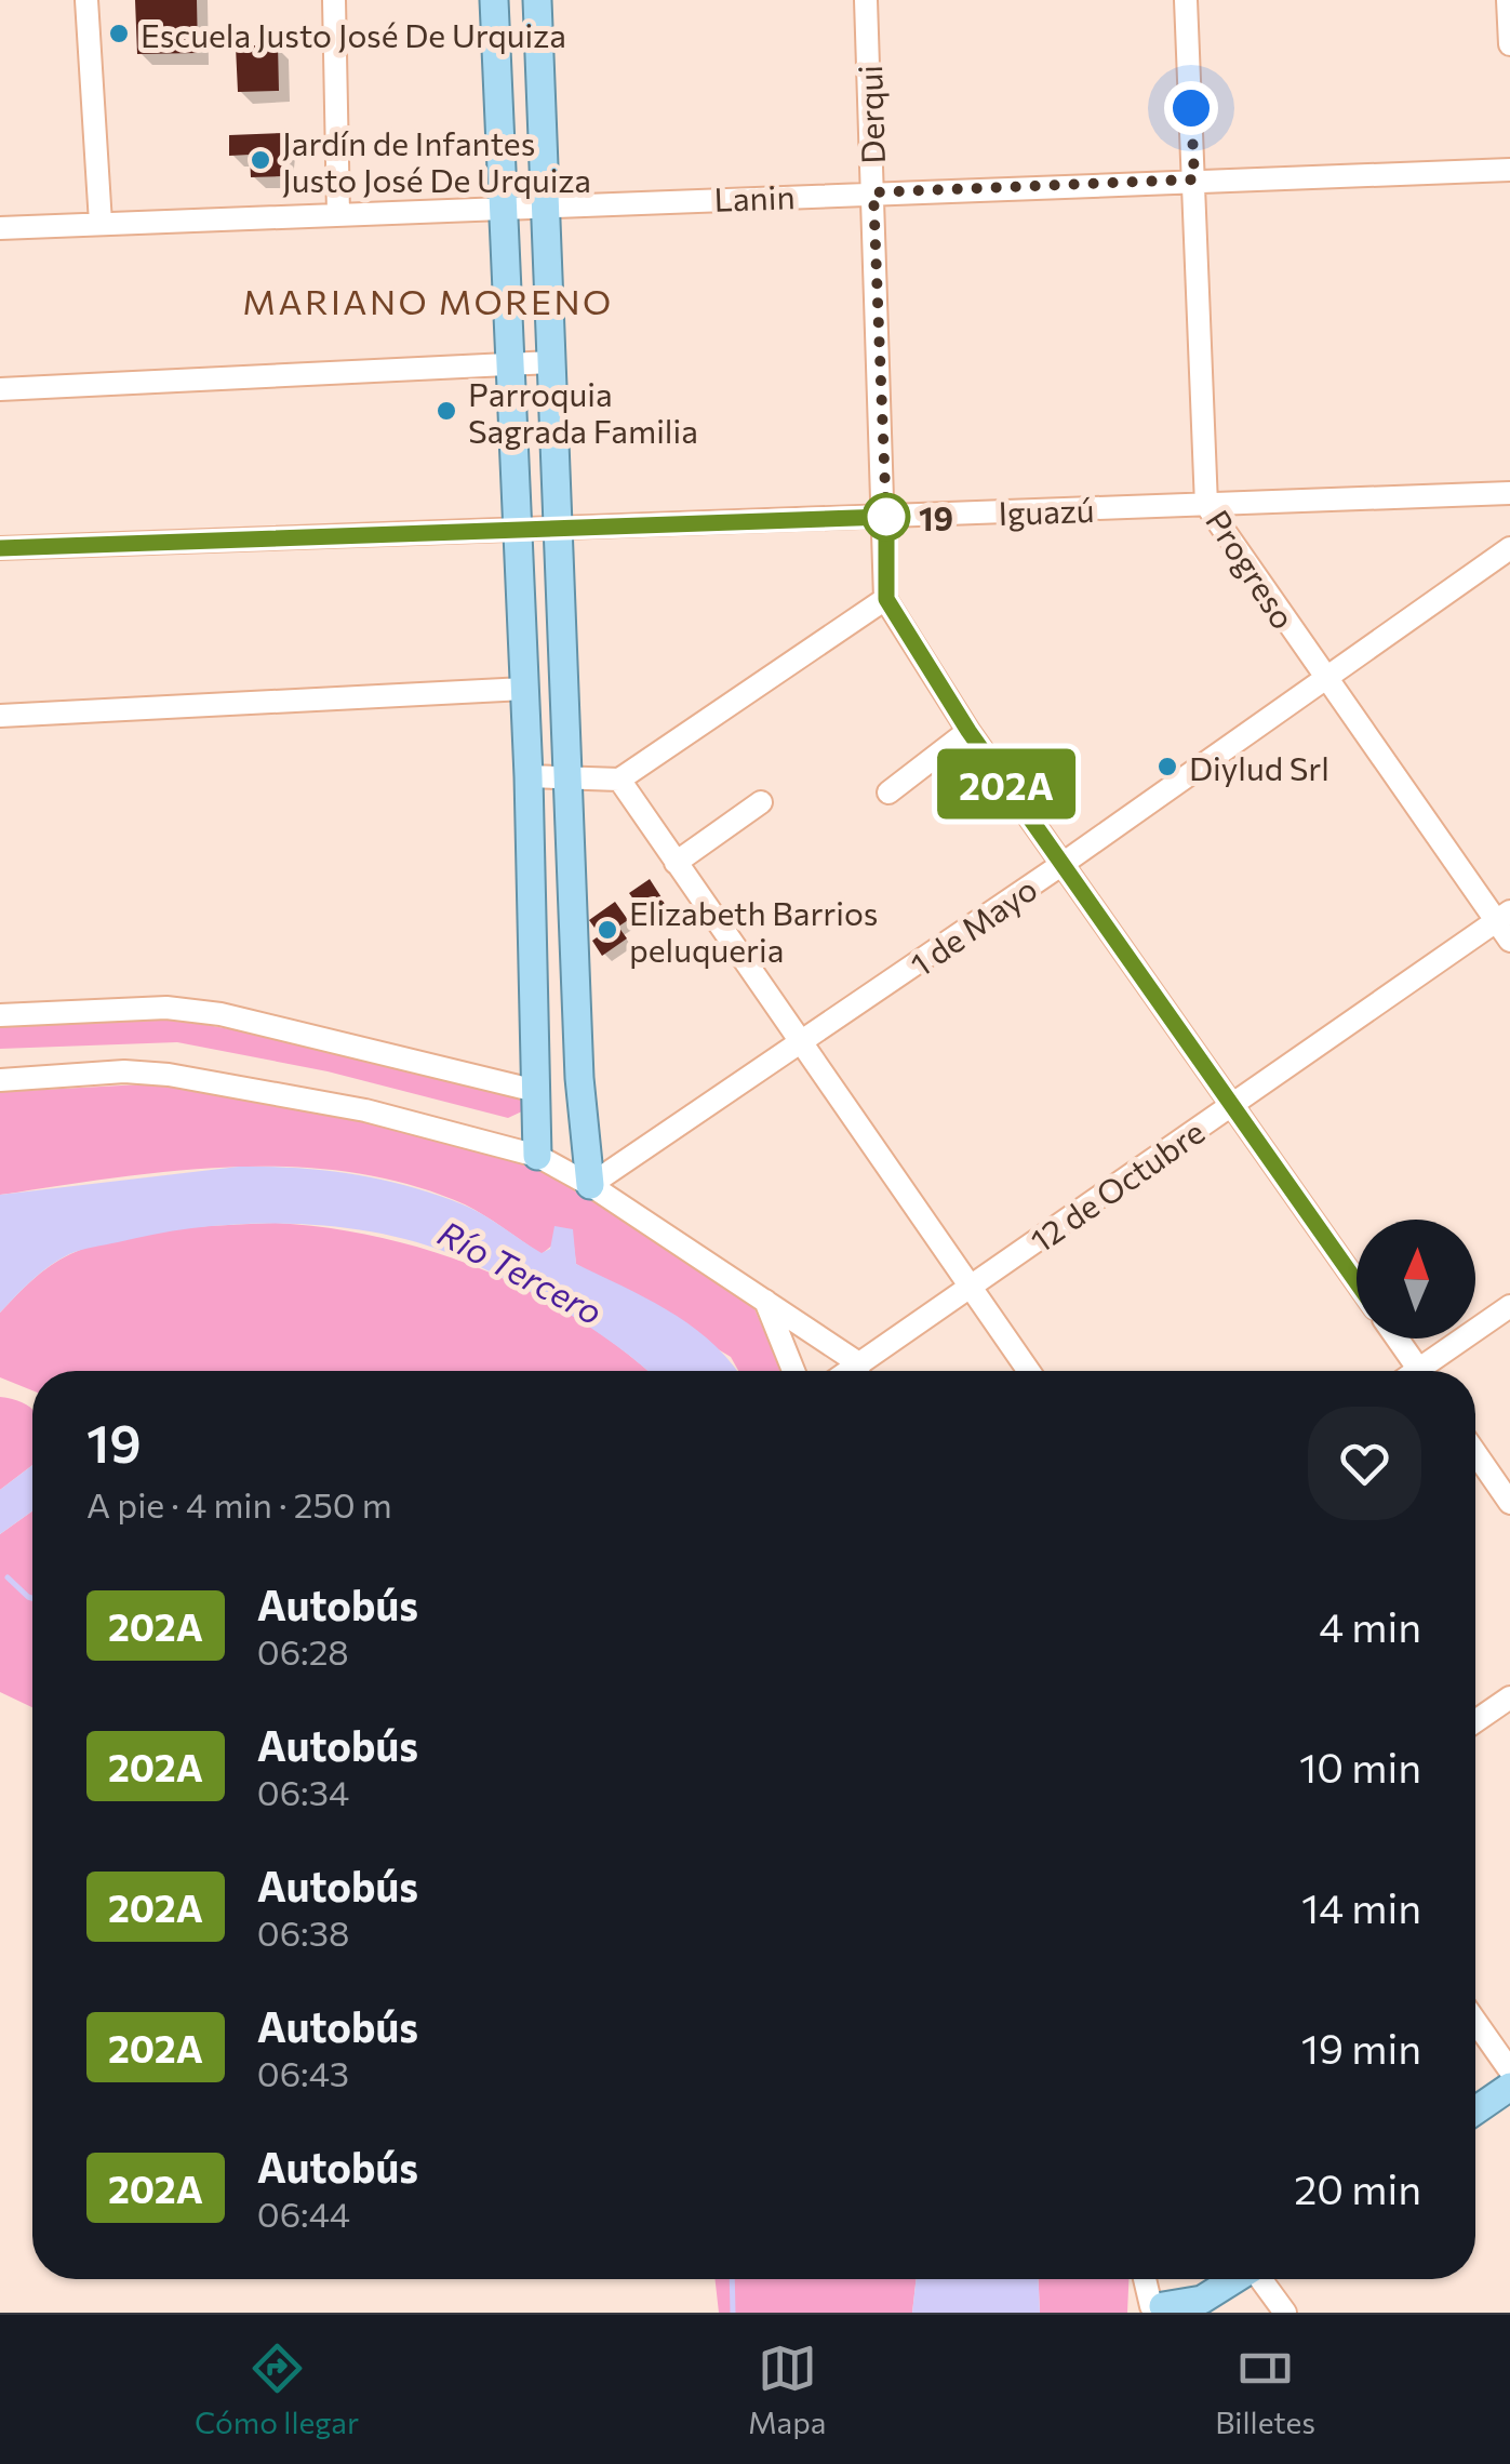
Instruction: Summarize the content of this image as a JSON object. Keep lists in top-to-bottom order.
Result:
{
  "streets": {
    "street": [
      "Derqui",
      "Lanin",
      "Iguazú",
      "Progreso",
      "1 de Mayo",
      "12 de Octubre"
    ]
  },
  "crossings": [
    ["Derqui", "Lanin"],
    ["Derqui", "Iguazú"],
    ["Lanin", "Progreso"],
    ["Iguazú", "Progreso"],
    ["Progreso", "1 de Mayo"],
    ["Progreso", "12 de Octubre"]
  ],
  "districts": ["MARIANO MORENO"],
  "water": ["Río Tercero"],
  "places": [
    "Escuela Justo José De Urquiza",
    "Jardín de Infantes Justo José De Urquiza",
    "Parroquia Sagrada Familia",
    "19",
    "Diylud Srl",
    "Elizabeth Barrios peluqueria"
  ],
  "lines": ["bus line 202A"],
  "north": "top",
  "page": {
    "on_map": "202A",
    "heading": ["19", "A pie · 4 min · 250 m"],
    "list": [
      {
        "mark": "202A",
        "name": "Autobús",
        "note": "06:28",
        "value": "4 min"
      },
      {
        "mark": "202A",
        "name": "Autobús",
        "note": "06:34",
        "value": "10 min"
      },
      {
        "mark": "202A",
        "name": "Autobús",
        "note": "06:38",
        "value": "14 min"
      },
      {
        "mark": "202A",
        "name": "Autobús",
        "note": "06:43",
        "value": "19 min"
      },
      {
        "mark": "202A",
        "name": "Autobús",
        "note": "06:44",
        "value": "20 min"
      }
    ],
    "tabs": ["Cómo llegar", "Mapa", "Billetes"]
  }
}
